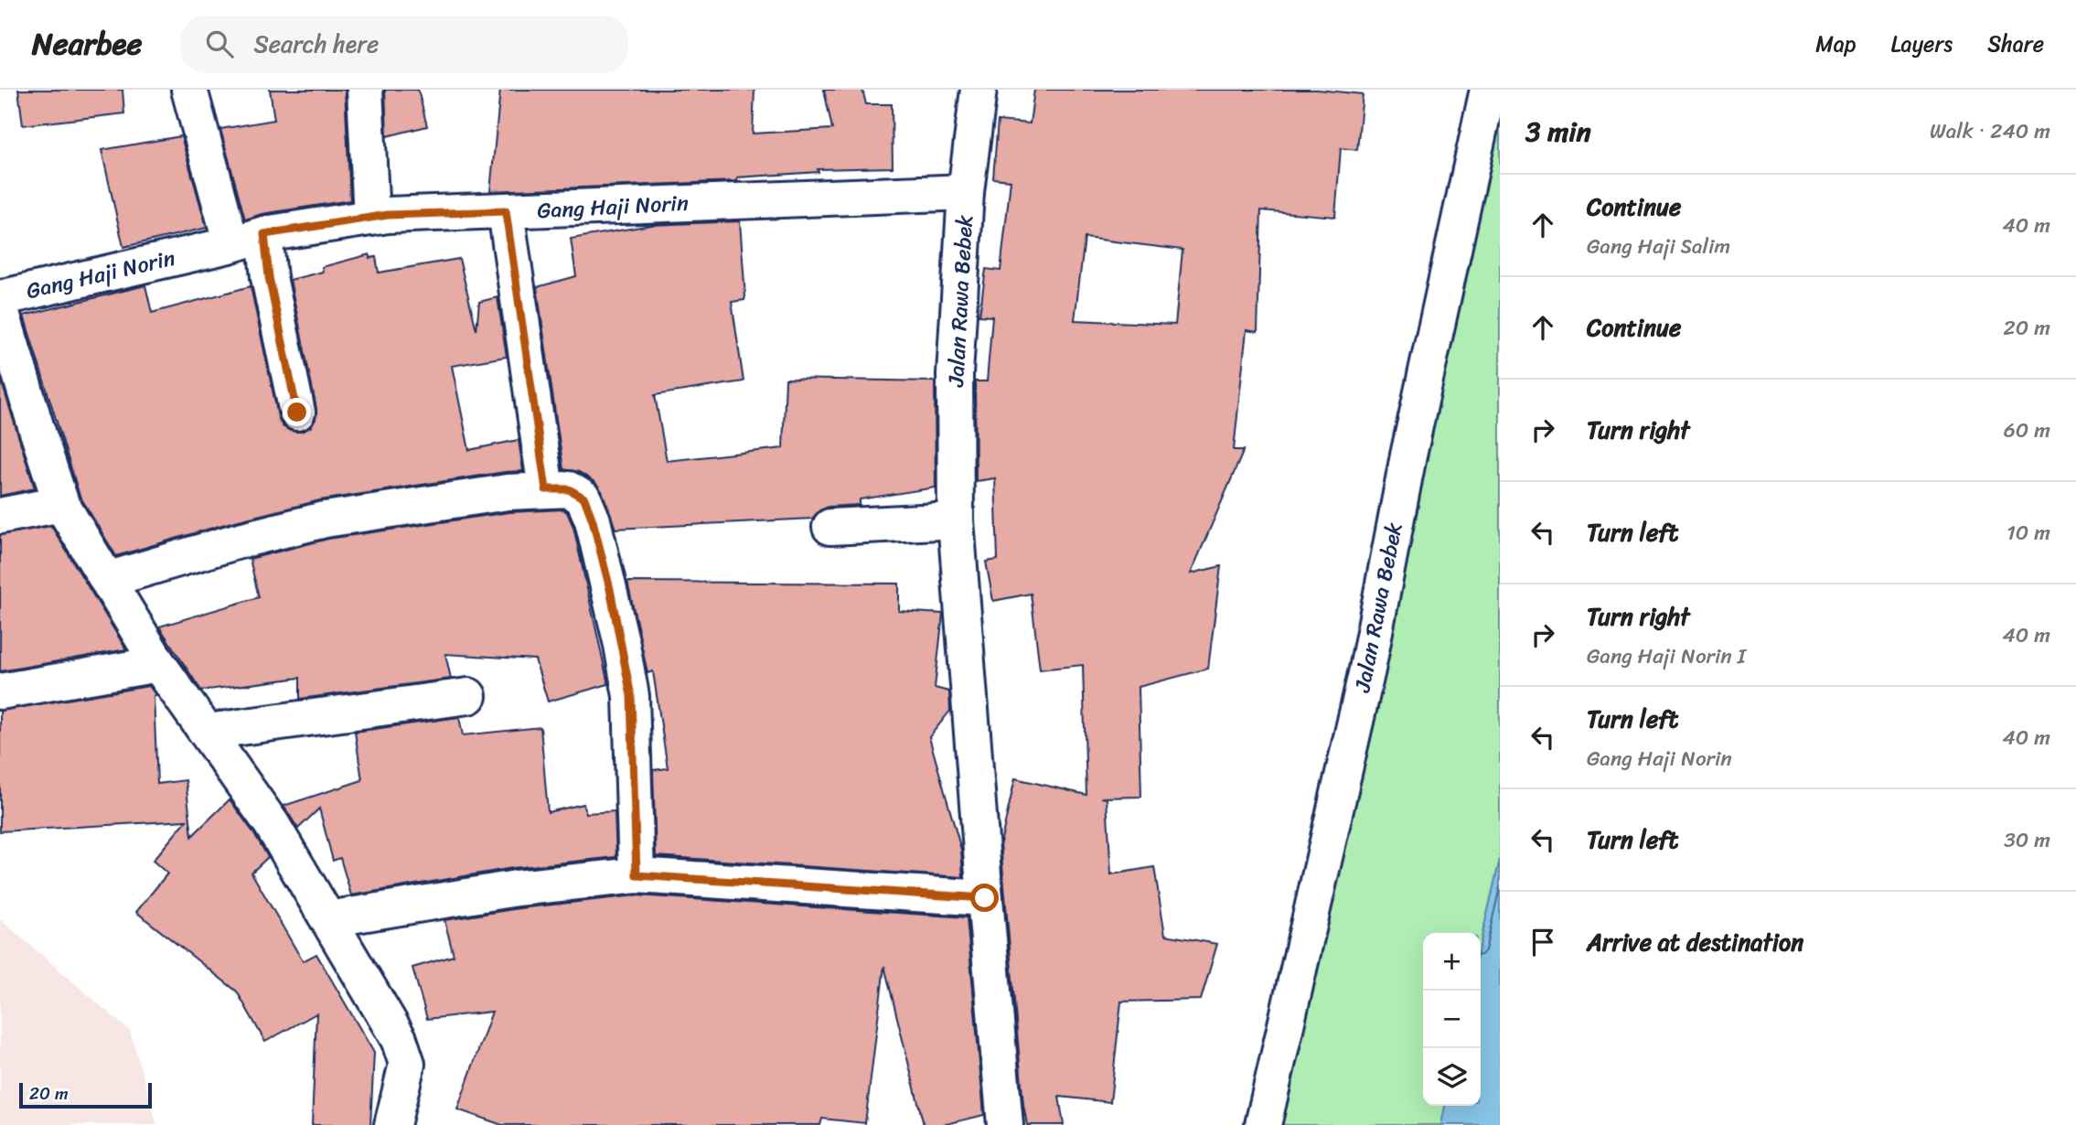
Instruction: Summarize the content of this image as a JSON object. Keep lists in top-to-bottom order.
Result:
{
  "streets": {
    "street": ["Gang Haji Norin", "Jalan Rawa Bebek"]
  },
  "crossings": [
    ["Gang Haji Norin", "Jalan Rawa Bebek"]
  ],
  "scale_bar": "20 m",
  "page": {
    "header": "Nearbee",
    "search": "Search here",
    "nav": ["Map", "Layers", "Share"],
    "heading": ["3 min", "Walk · 240 m"],
    "list": [
      ["Continue", "Gang Haji Salim", "40 m"],
      ["Continue", "20 m"],
      ["Turn right", "60 m"],
      ["Turn left", "10 m"],
      ["Turn right", "Gang Haji Norin I", "40 m"],
      ["Turn left", "Gang Haji Norin", "40 m"],
      ["Turn left", "30 m"],
      "Arrive at destination"
    ],
    "map_buttons": ["+", "−"],
    "scale": "20 m"
  }
}
